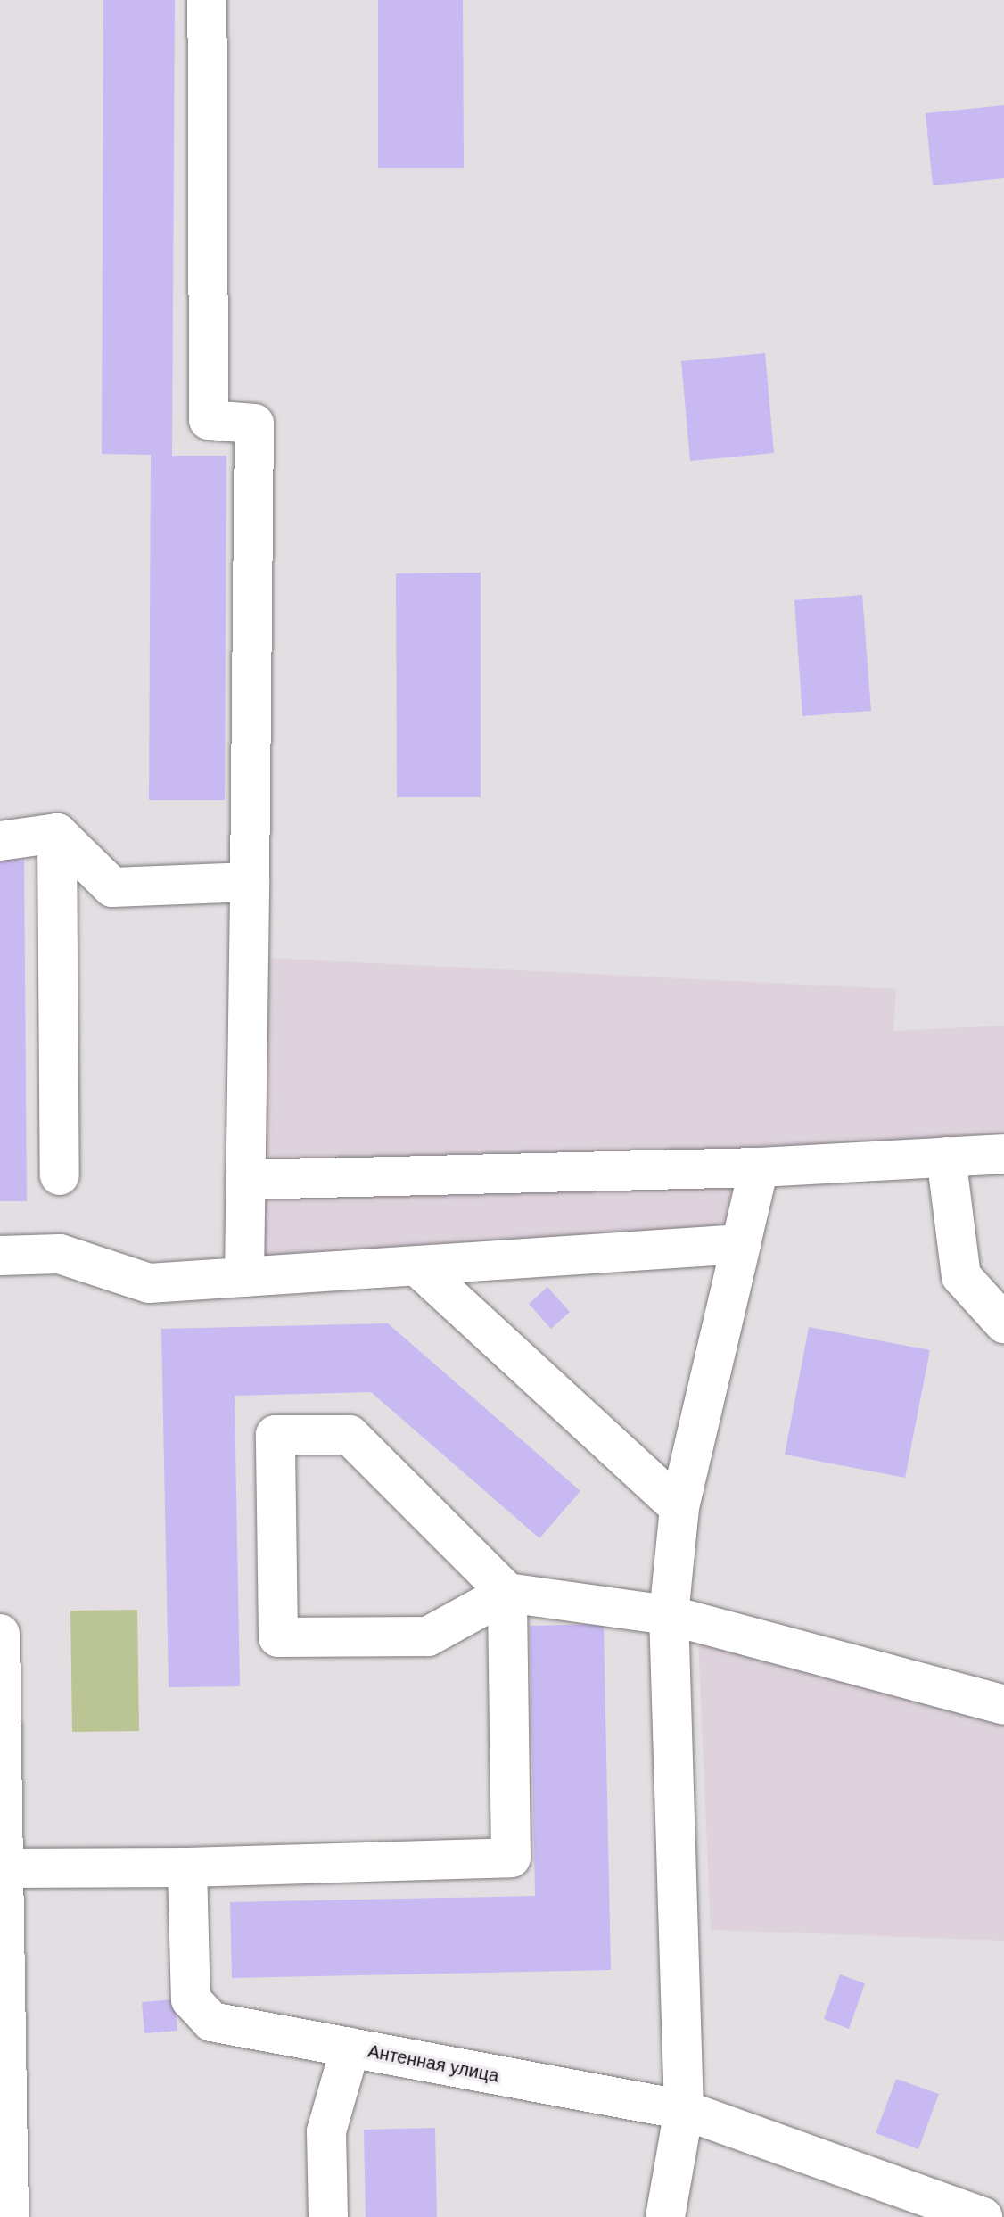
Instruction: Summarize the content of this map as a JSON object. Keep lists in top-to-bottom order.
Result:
{
  "streets": {
    "street": ["Антенная улица"]
  }
}
